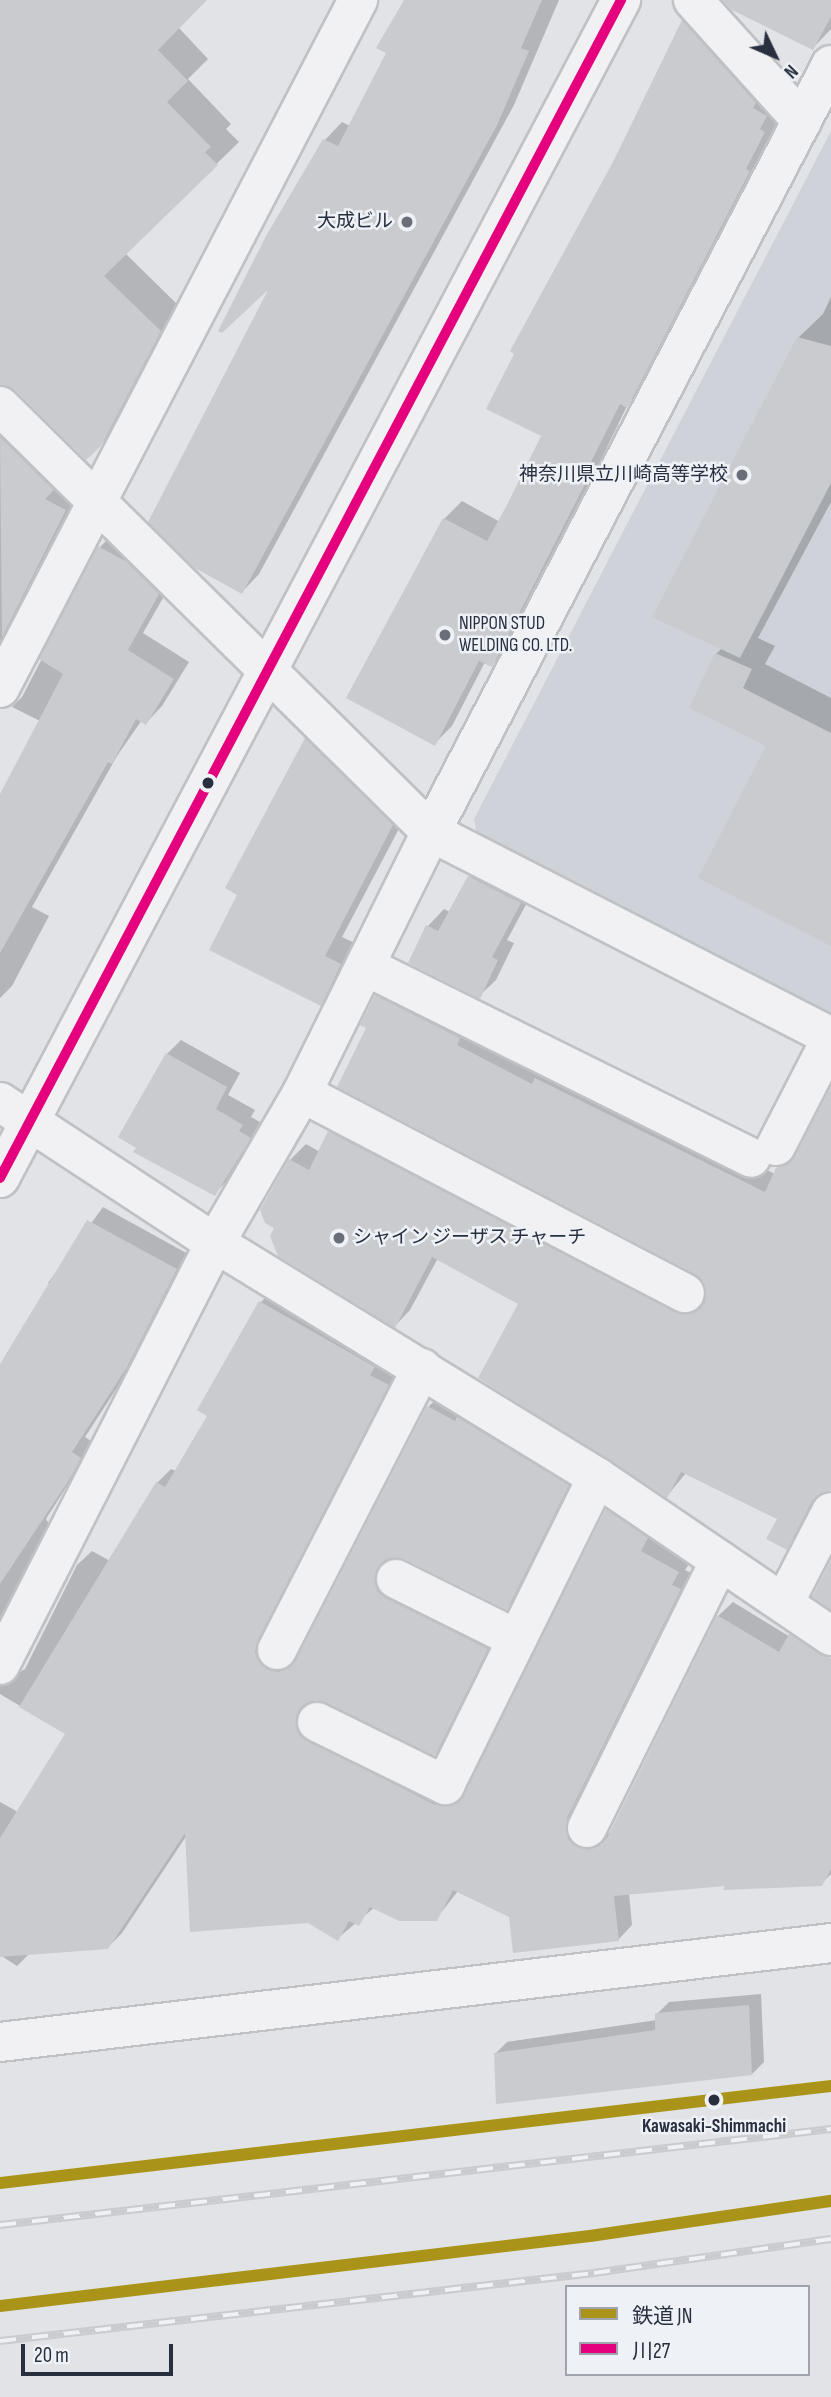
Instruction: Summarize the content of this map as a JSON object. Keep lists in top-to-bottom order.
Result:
{
  "places": [
    "大成ビル",
    "神奈川県立川崎高等学校",
    "NIPPON STUD WELDING CO. LTD.",
    "シャイン ジーザス チャーチ",
    "Kawasaki-Shimmachi"
  ],
  "lines": ["transit line 川27", "rail line JN"],
  "legend": ["鉄道 JN", "川27"],
  "scale_bar": "20 m",
  "north": "bottom right"
}
